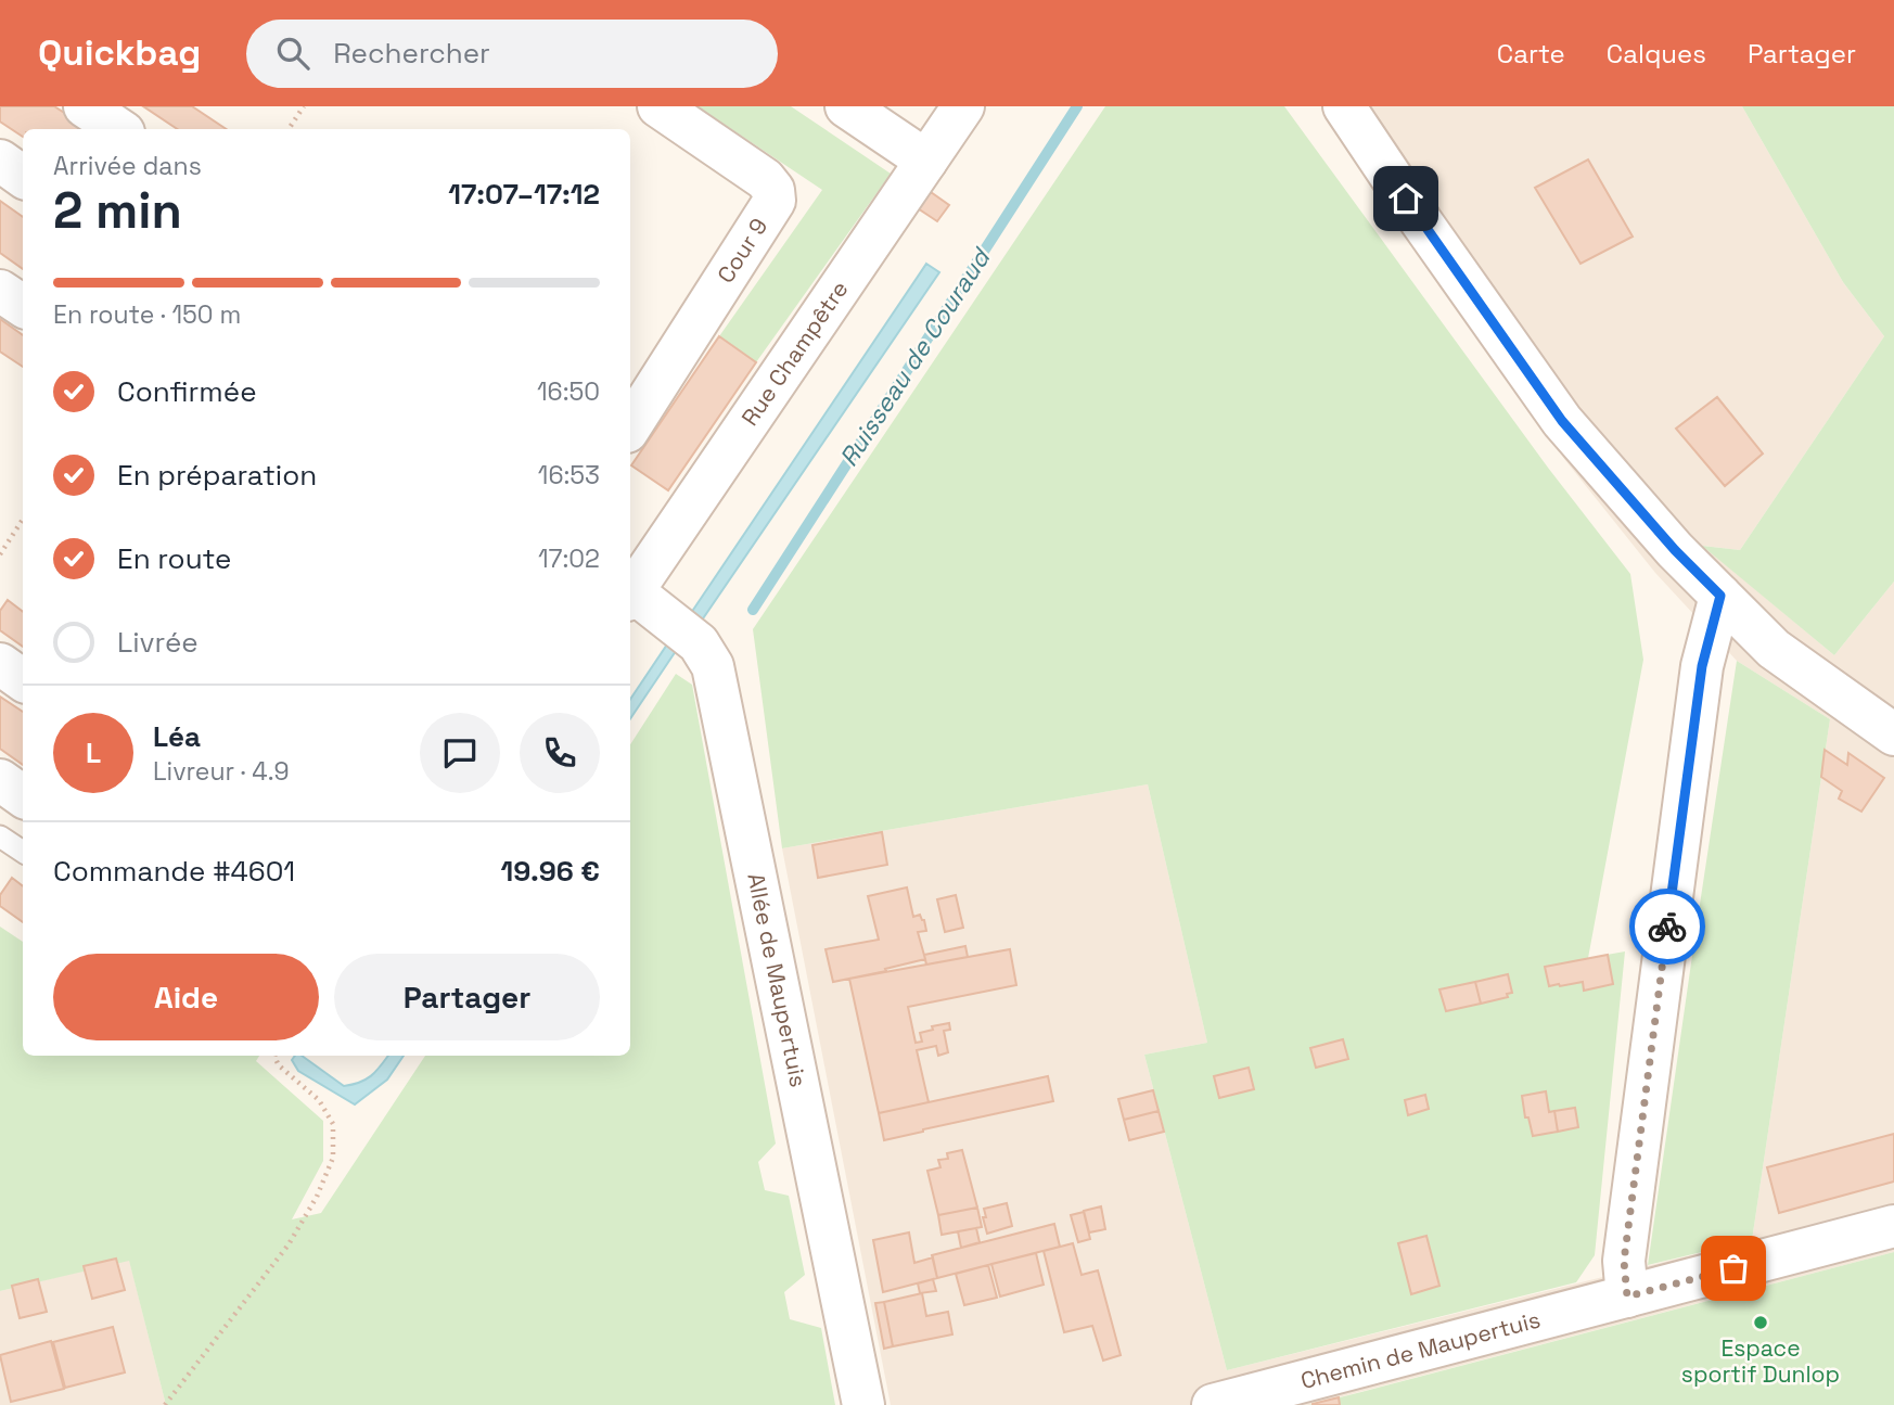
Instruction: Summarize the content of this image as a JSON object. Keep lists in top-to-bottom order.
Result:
{
  "streets": {
    "street": [
      "Cour 9",
      "Rue Champêtre",
      "Allée de Maupertuis",
      "Chemin de Maupertuis"
    ]
  },
  "water": ["Ruisseau de Couraud"],
  "places": ["Espace sportif Dunlop"],
  "page": {
    "header": "Quickbag",
    "search": "Rechercher",
    "nav": ["Carte", "Calques", "Partager"],
    "heading": ["2 min", "Arrivée dans", "17:07–17:12"],
    "panel": [
      "Léa",
      "Livreur · 4.9",
      "Commande #4601",
      "19.96 €"
    ],
    "bar": "En route · 150 m",
    "list": [
      ["Confirmée", "16:50"],
      ["En préparation", "16:53"],
      ["En route", "17:02"],
      "Livrée"
    ],
    "round": "L",
    "buttons": ["Aide", "Partager"]
  }
}
